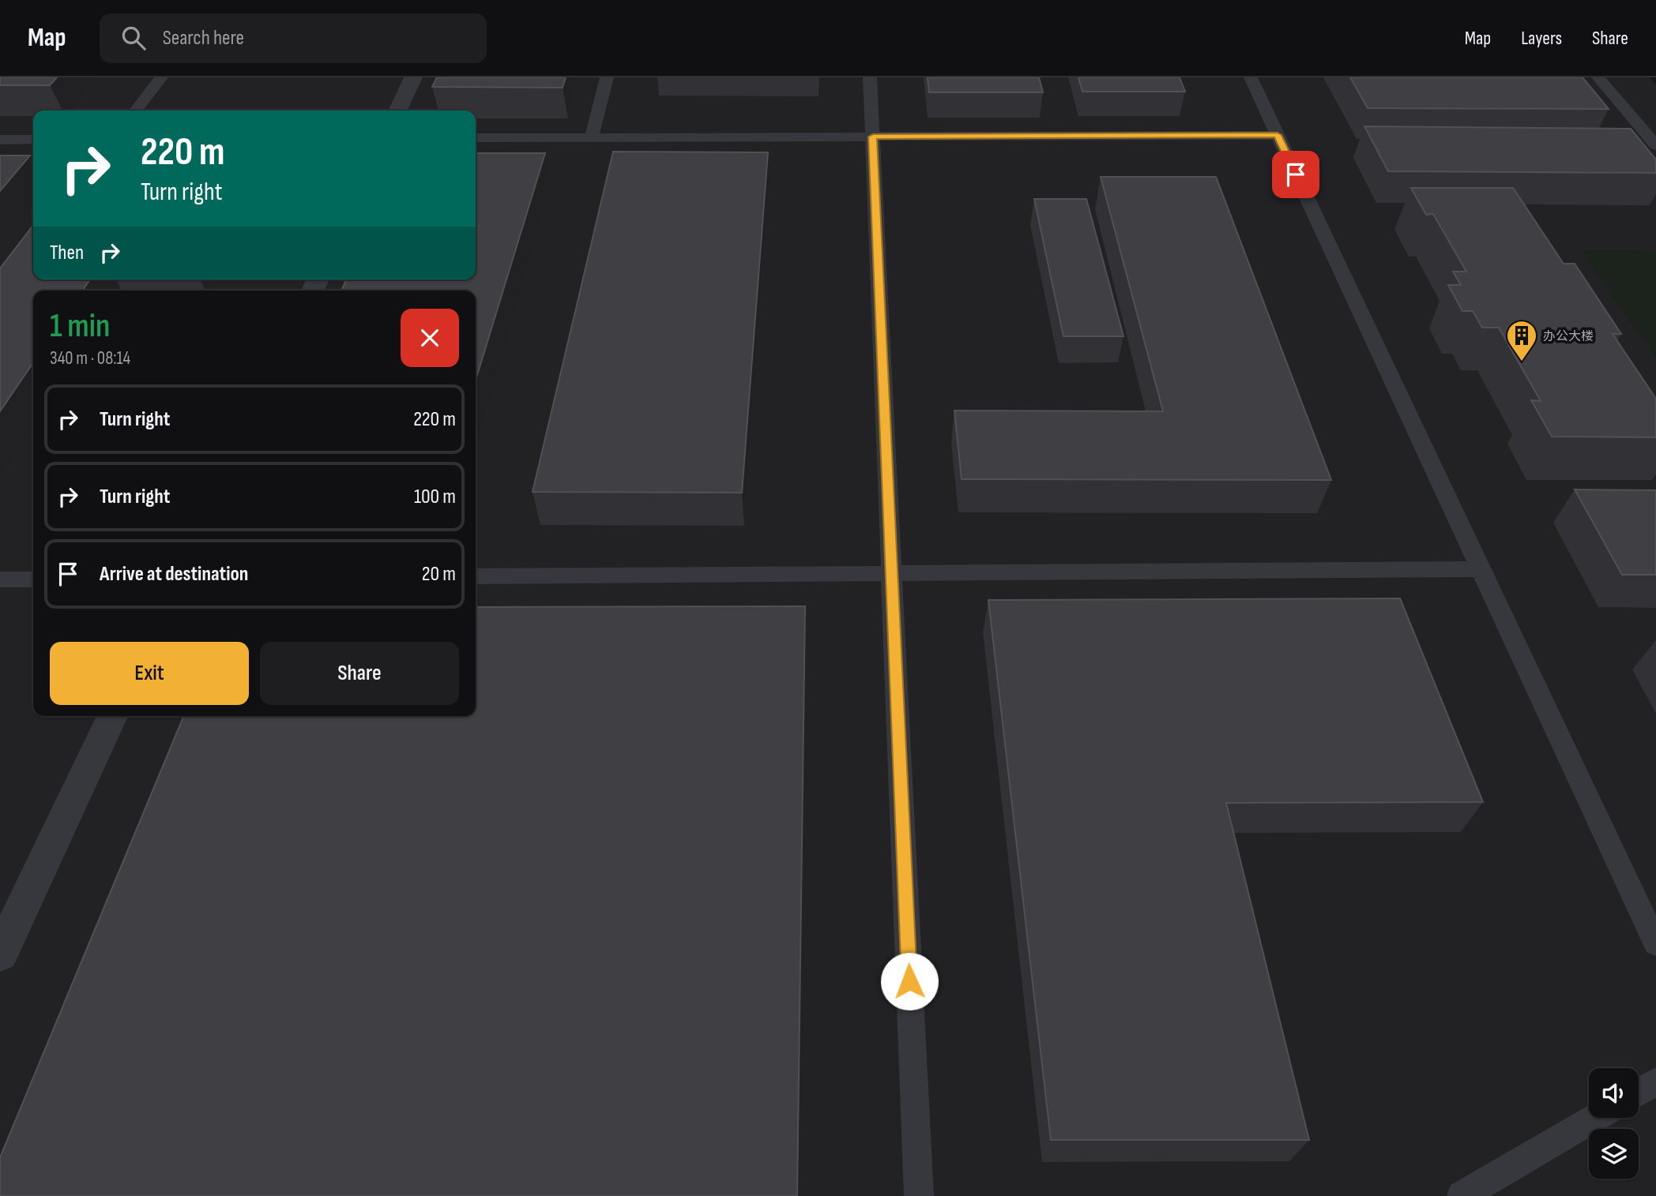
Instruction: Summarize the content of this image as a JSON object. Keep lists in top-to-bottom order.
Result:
{
  "places": {
    "building": ["办公大楼"]
  },
  "page": {
    "header": "Map",
    "search": "Search here",
    "nav": ["Map", "Layers", "Share"],
    "turn": ["220 m", "Turn right"],
    "then": "Then",
    "heading": ["1 min", "340 m · 08:14"],
    "list": [
      {
        "name": "Turn right",
        "value": "220 m"
      },
      {
        "name": "Turn right",
        "value": "100 m"
      },
      {
        "name": "Arrive at destination",
        "value": "20 m"
      }
    ],
    "buttons": ["Exit", "Share"]
  }
}
